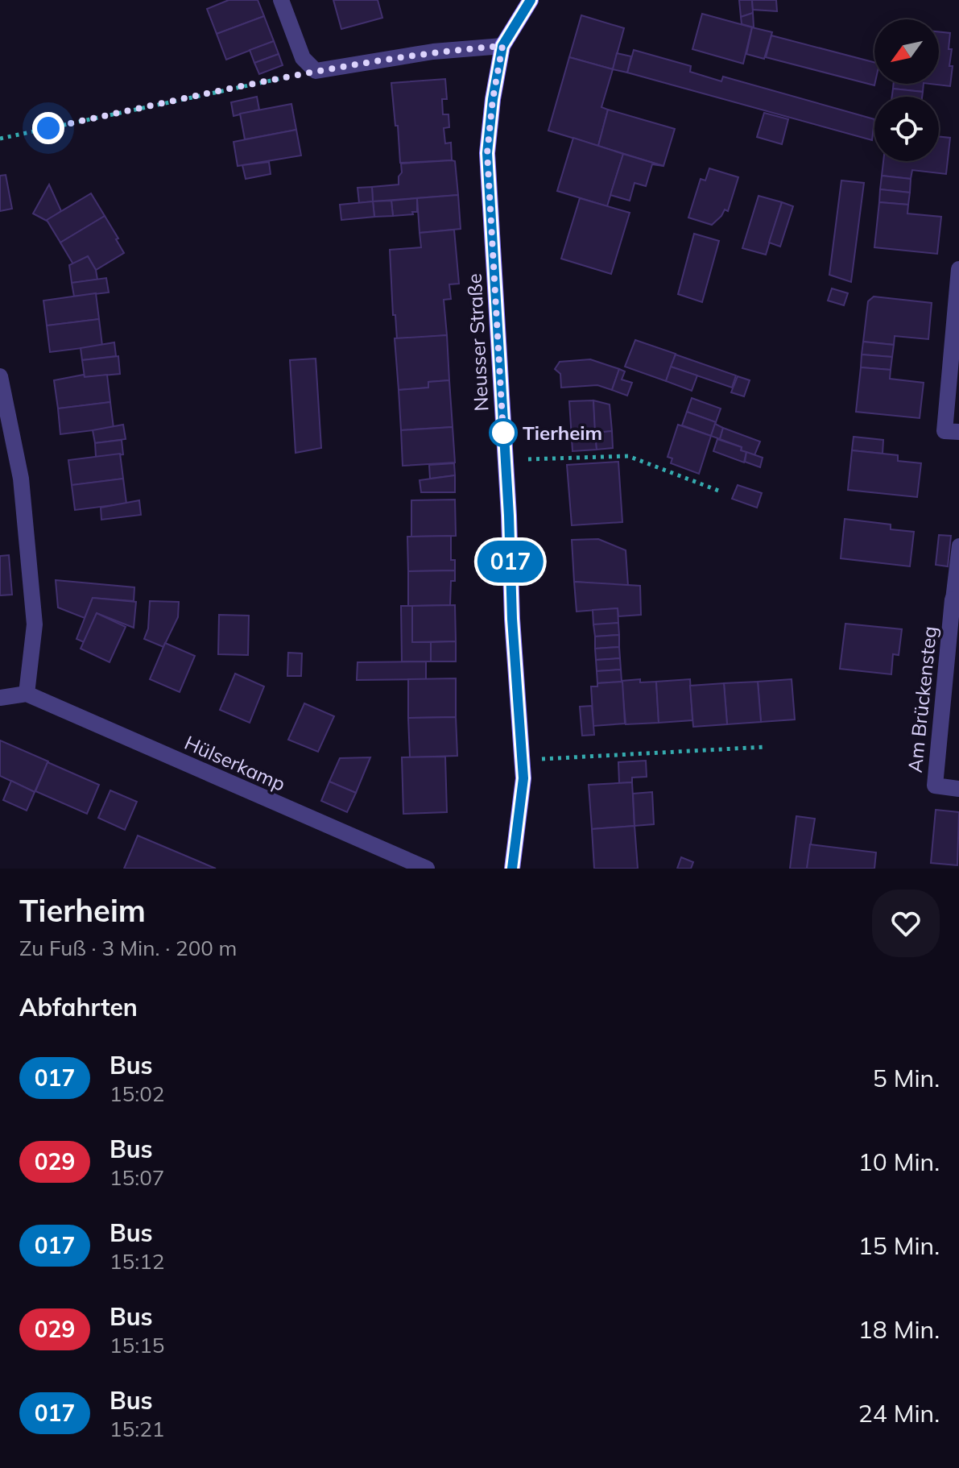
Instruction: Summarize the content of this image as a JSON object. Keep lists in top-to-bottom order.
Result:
{
  "streets": {
    "street": ["Neusser Straße", "Am Brückensteg", "Hülserkamp"]
  },
  "places": ["Tierheim"],
  "lines": ["bus line 017"],
  "north": "bottom left",
  "page": {
    "on_map": "017",
    "heading": [
      ["Tierheim", "Zu Fuß · 3 Min. · 200 m"],
      "Abfahrten"
    ],
    "list": [
      {
        "mark": "017",
        "name": "Bus",
        "note": "15:02",
        "value": "5 Min."
      },
      {
        "mark": "029",
        "name": "Bus",
        "note": "15:07",
        "value": "10 Min."
      },
      {
        "mark": "017",
        "name": "Bus",
        "note": "15:12",
        "value": "15 Min."
      },
      {
        "mark": "029",
        "name": "Bus",
        "note": "15:15",
        "value": "18 Min."
      },
      {
        "mark": "017",
        "name": "Bus",
        "note": "15:21",
        "value": "24 Min."
      }
    ]
  }
}
